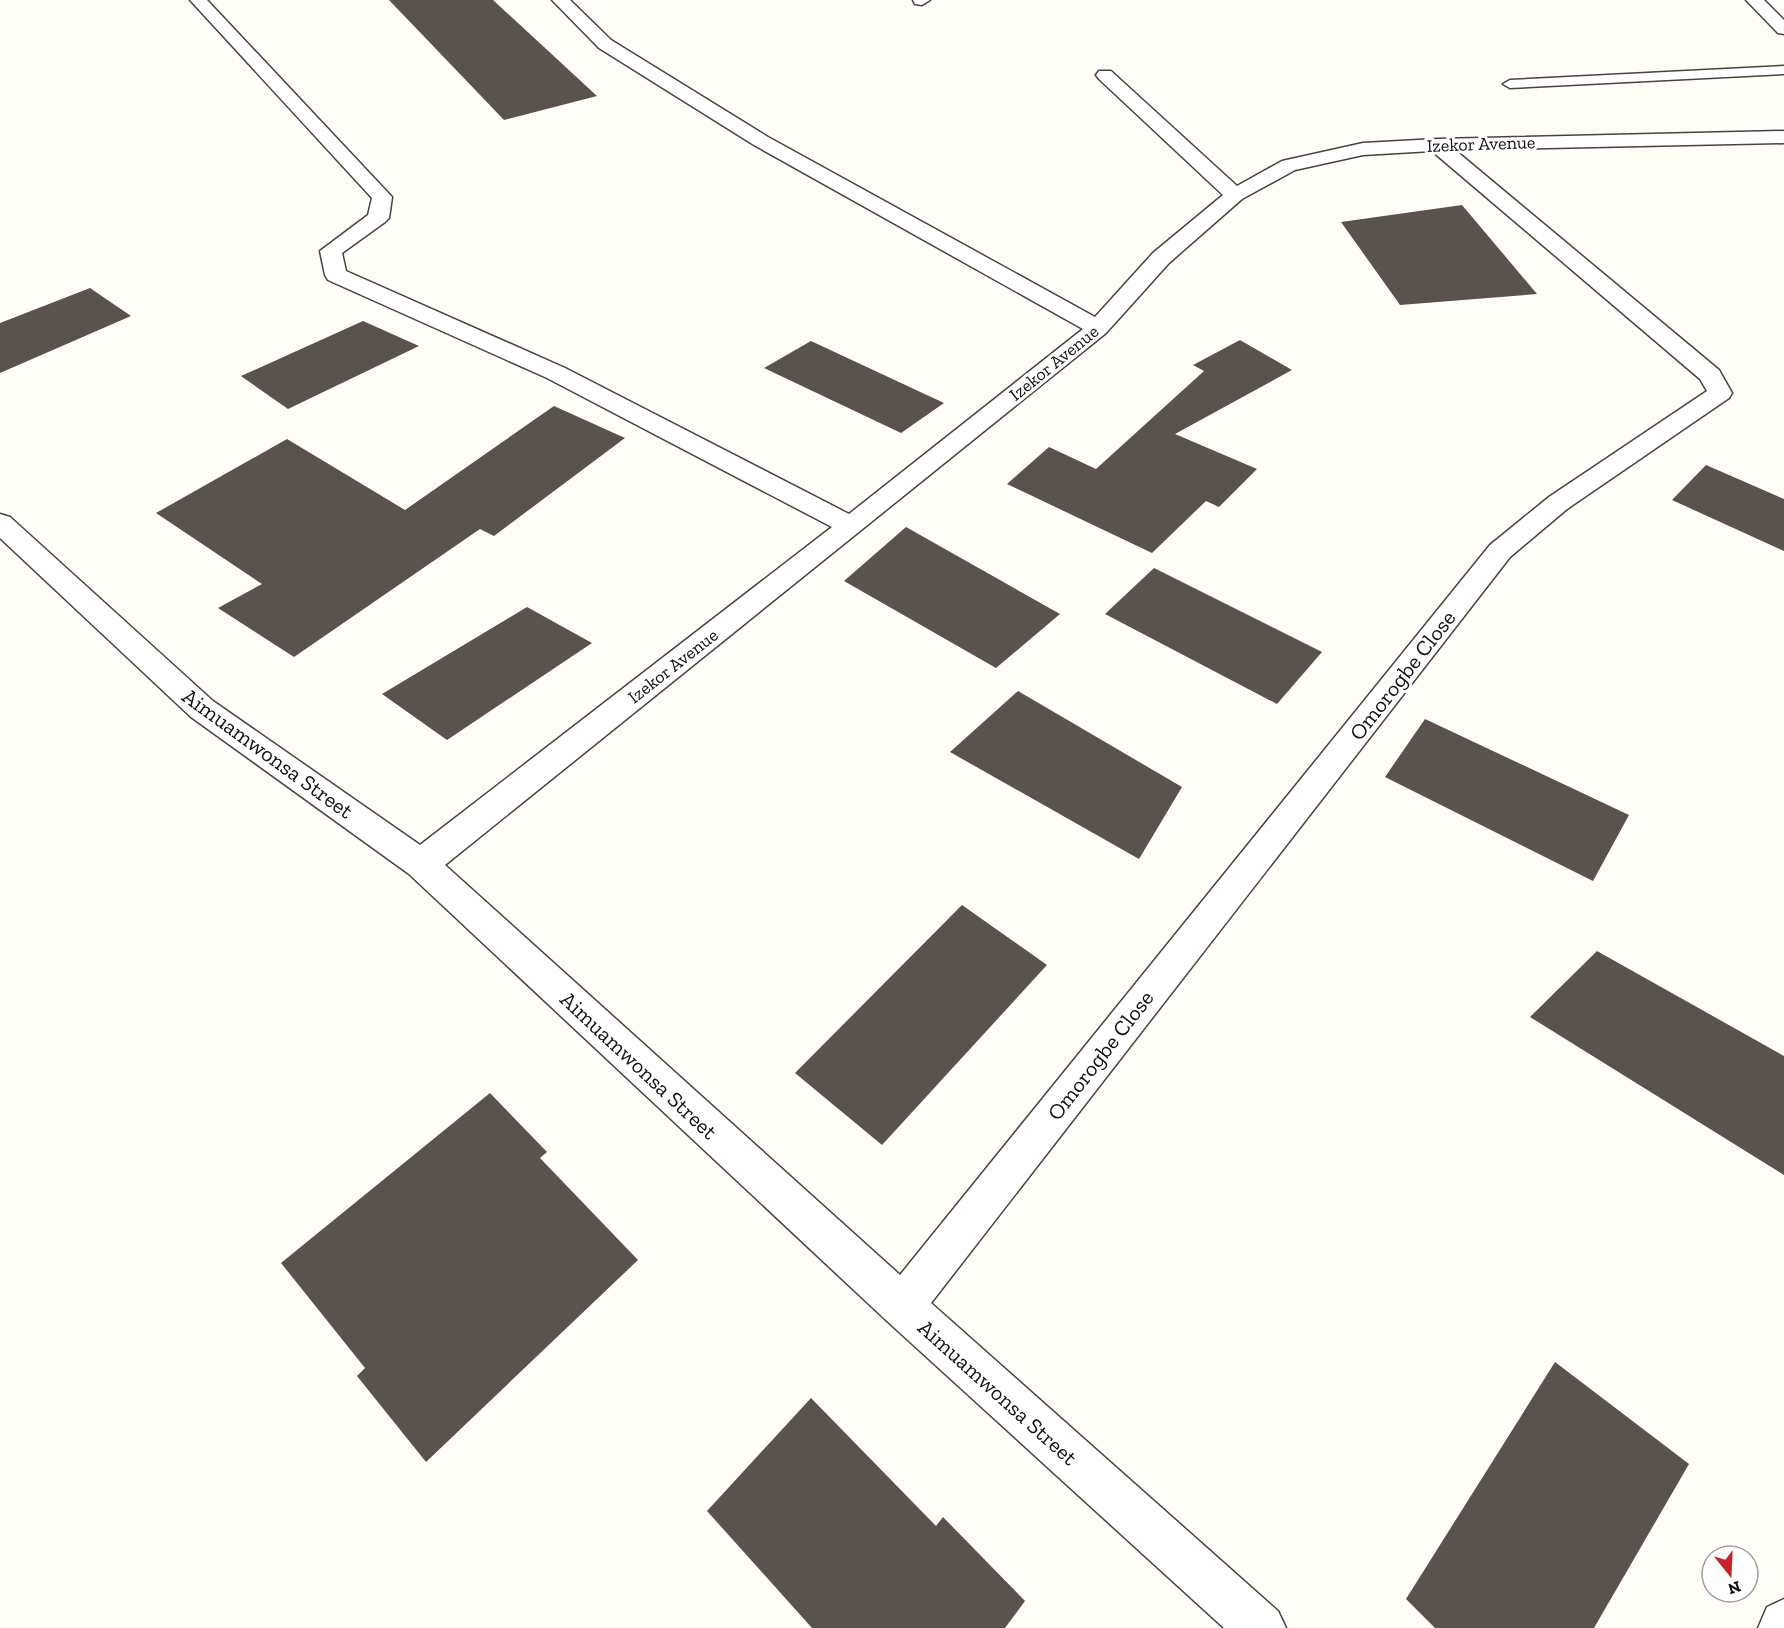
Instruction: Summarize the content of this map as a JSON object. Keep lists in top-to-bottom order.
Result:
{
  "streets": {
    "street": ["Izekor Avenue", "Omorogbe Close", "Aimuamwonsa Street"]
  },
  "crossings": [
    ["Izekor Avenue", "Omorogbe Close"],
    ["Izekor Avenue", "Aimuamwonsa Street"],
    ["Omorogbe Close", "Aimuamwonsa Street"]
  ],
  "north": "bottom"
}
